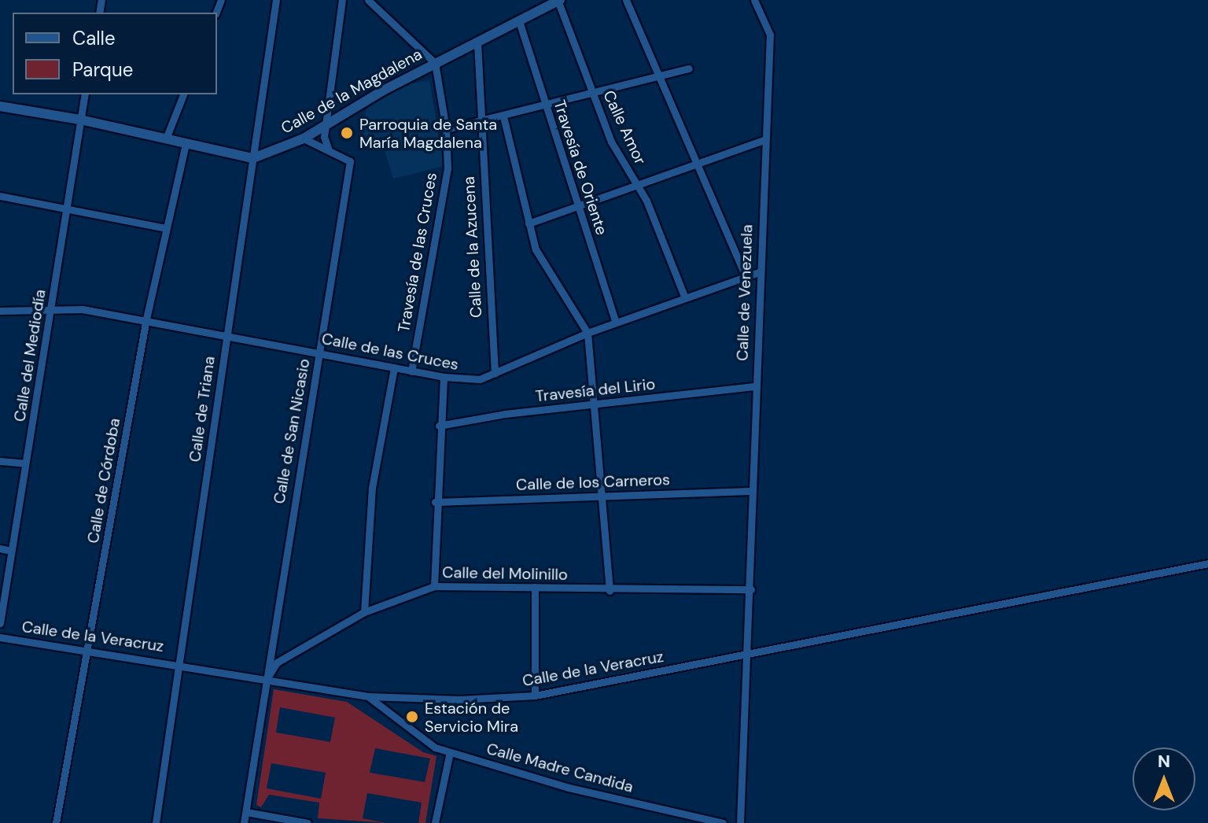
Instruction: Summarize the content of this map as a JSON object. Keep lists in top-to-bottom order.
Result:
{
  "streets": {
    "street": [
      "Calle de la Magdalena",
      "Calle Amor",
      "Travesía de Oriente",
      "Calle de la Azucena",
      "Travesía de las Cruces",
      "Calle de Venezuela",
      "Calle de las Cruces",
      "Calle del Mediodía",
      "Travesía del Lirio",
      "Calle de Triana",
      "Calle de San Nicasio",
      "Calle de Córdoba",
      "Calle de los Carneros",
      "Calle del Molinillo",
      "Calle de la Veracruz",
      "Calle Madre Candida"
    ]
  },
  "crossings": [
    ["Calle de la Magdalena", "Calle Amor"],
    ["Calle de la Magdalena", "Travesía de Oriente"],
    ["Calle de la Magdalena", "Calle de la Azucena"],
    ["Calle de la Magdalena", "Travesía de las Cruces"],
    ["Calle de la Magdalena", "Calle de Triana"],
    ["Calle Amor", "Calle de las Cruces"],
    ["Travesía de Oriente", "Calle de las Cruces"],
    ["Calle de la Azucena", "Calle de las Cruces"],
    ["Travesía de las Cruces", "Calle de las Cruces"],
    ["Calle de Venezuela", "Calle de las Cruces"],
    ["Calle de Venezuela", "Travesía del Lirio"],
    ["Calle de Venezuela", "Calle de los Carneros"],
    ["Calle de Venezuela", "Calle del Molinillo"],
    ["Calle de Venezuela", "Calle de la Veracruz"],
    ["Calle de las Cruces", "Calle del Mediodía"],
    ["Calle de las Cruces", "Calle de Triana"],
    ["Calle de las Cruces", "Calle de San Nicasio"],
    ["Calle de las Cruces", "Calle de Córdoba"],
    ["Calle de Triana", "Calle de la Veracruz"],
    ["Calle de San Nicasio", "Calle del Molinillo"],
    ["Calle de San Nicasio", "Calle de la Veracruz"],
    ["Calle de Córdoba", "Calle de la Veracruz"],
    ["Calle del Molinillo", "Calle de la Veracruz"],
    ["Calle de la Veracruz", "Calle Madre Candida"]
  ],
  "places": ["Parroquia de Santa María Magdalena", "Estación de Servicio Mira"],
  "legend": ["Calle", "Parque"],
  "north": "top"
}
